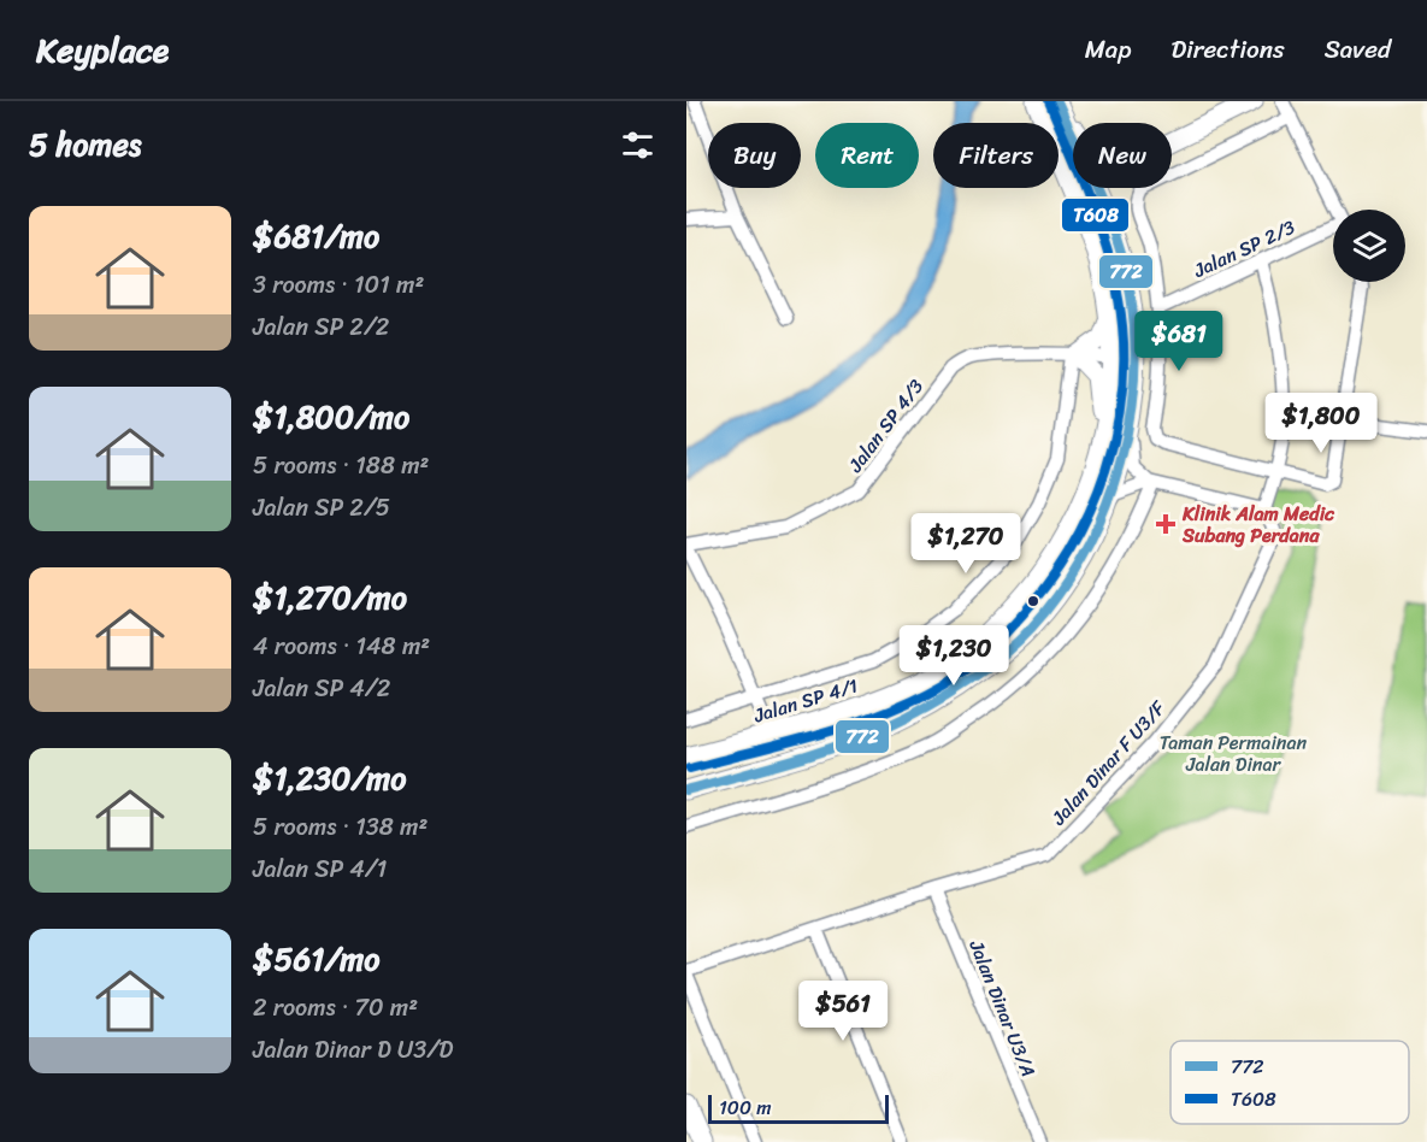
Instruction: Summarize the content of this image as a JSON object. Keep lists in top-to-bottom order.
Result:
{
  "streets": {
    "main road": ["Jalan SP 4/1"],
    "street": [
      "Jalan SP 2/3",
      "Jalan SP 4/3",
      "Jalan Dinar F U3/F",
      "Jalan Dinar U3/A"
    ]
  },
  "crossings": [
    ["Jalan SP 4/3", "Jalan SP 4/1"],
    ["Jalan Dinar F U3/F", "Jalan Dinar U3/A"]
  ],
  "parks": ["Taman Permainan Jalan Dinar"],
  "places": {
    "health": ["Klinik Alam Medic Subang Perdana"]
  },
  "lines": ["transit line 772", "transit line T608"],
  "legend": ["772", "T608"],
  "scale_bar": "100 m",
  "page": {
    "header": "Keyplace",
    "nav": ["Map", "Directions", "Saved"],
    "heading": "5 homes",
    "chip": [
      "Buy",
      "Rent",
      "Filters",
      "New"
    ],
    "list": [
      {
        "name": "$681/mo",
        "note": "3 rooms · 101 m² · Jalan SP 2/2"
      },
      {
        "name": "$1,800/mo",
        "note": "5 rooms · 188 m² · Jalan SP 2/5"
      },
      {
        "name": "$1,270/mo",
        "note": "4 rooms · 148 m² · Jalan SP 4/2"
      },
      {
        "name": "$1,230/mo",
        "note": "5 rooms · 138 m² · Jalan SP 4/1"
      },
      {
        "name": "$561/mo",
        "note": "2 rooms · 70 m² · Jalan Dinar D U3/D"
      }
    ],
    "price": [
      "$681",
      "$1,800",
      "$1,270",
      "$1,230",
      "$561"
    ],
    "scale": "100 m"
  }
}
